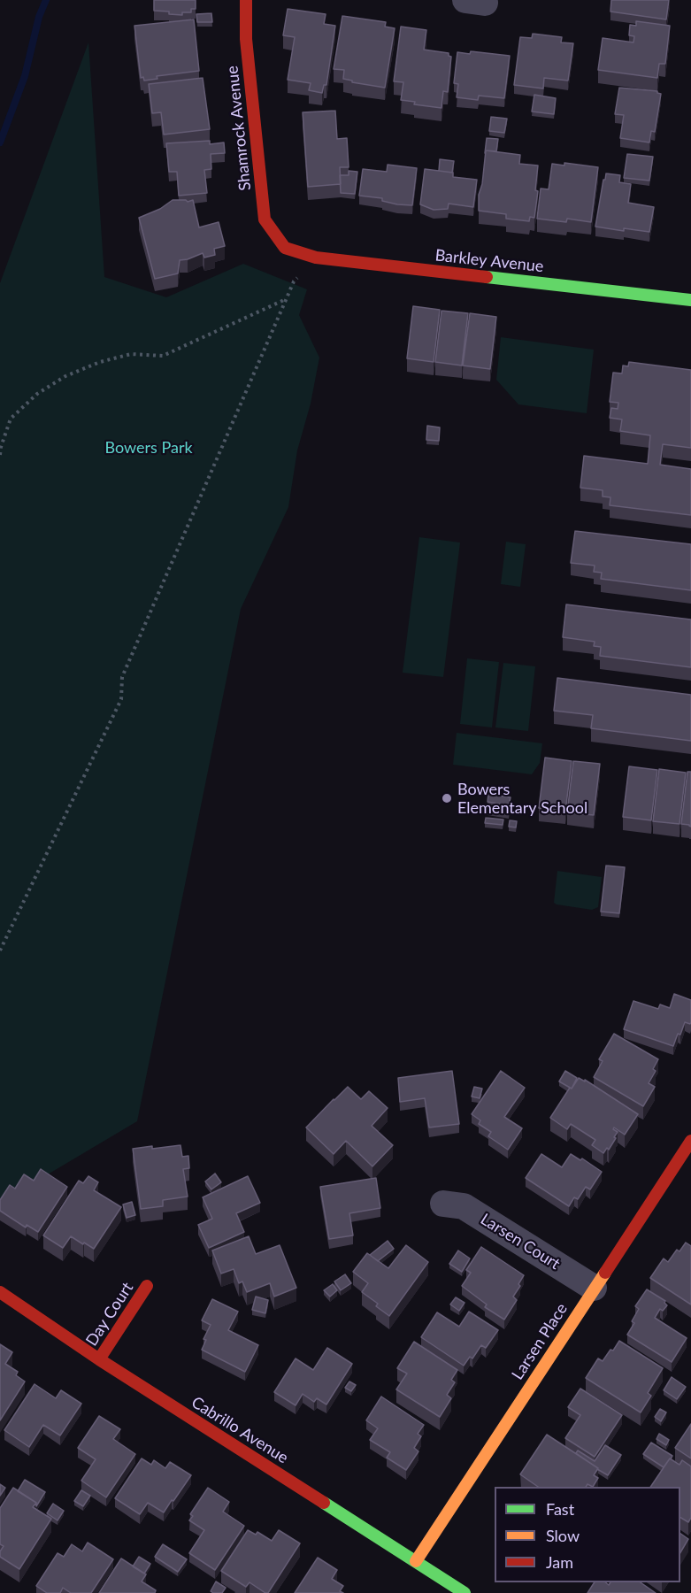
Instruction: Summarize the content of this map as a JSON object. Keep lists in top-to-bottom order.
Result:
{
  "streets": {
    "street": [
      "Shamrock Avenue",
      "Barkley Avenue",
      "Larsen Court",
      "Day Court",
      "Larsen Place",
      "Cabrillo Avenue"
    ]
  },
  "crossings": [
    ["Shamrock Avenue", "Barkley Avenue"],
    ["Larsen Court", "Larsen Place"],
    ["Day Court", "Cabrillo Avenue"],
    ["Larsen Place", "Cabrillo Avenue"]
  ],
  "parks": ["Bowers Park"],
  "places": ["Bowers Elementary School"],
  "legend": ["Fast", "Slow", "Jam"]
}
